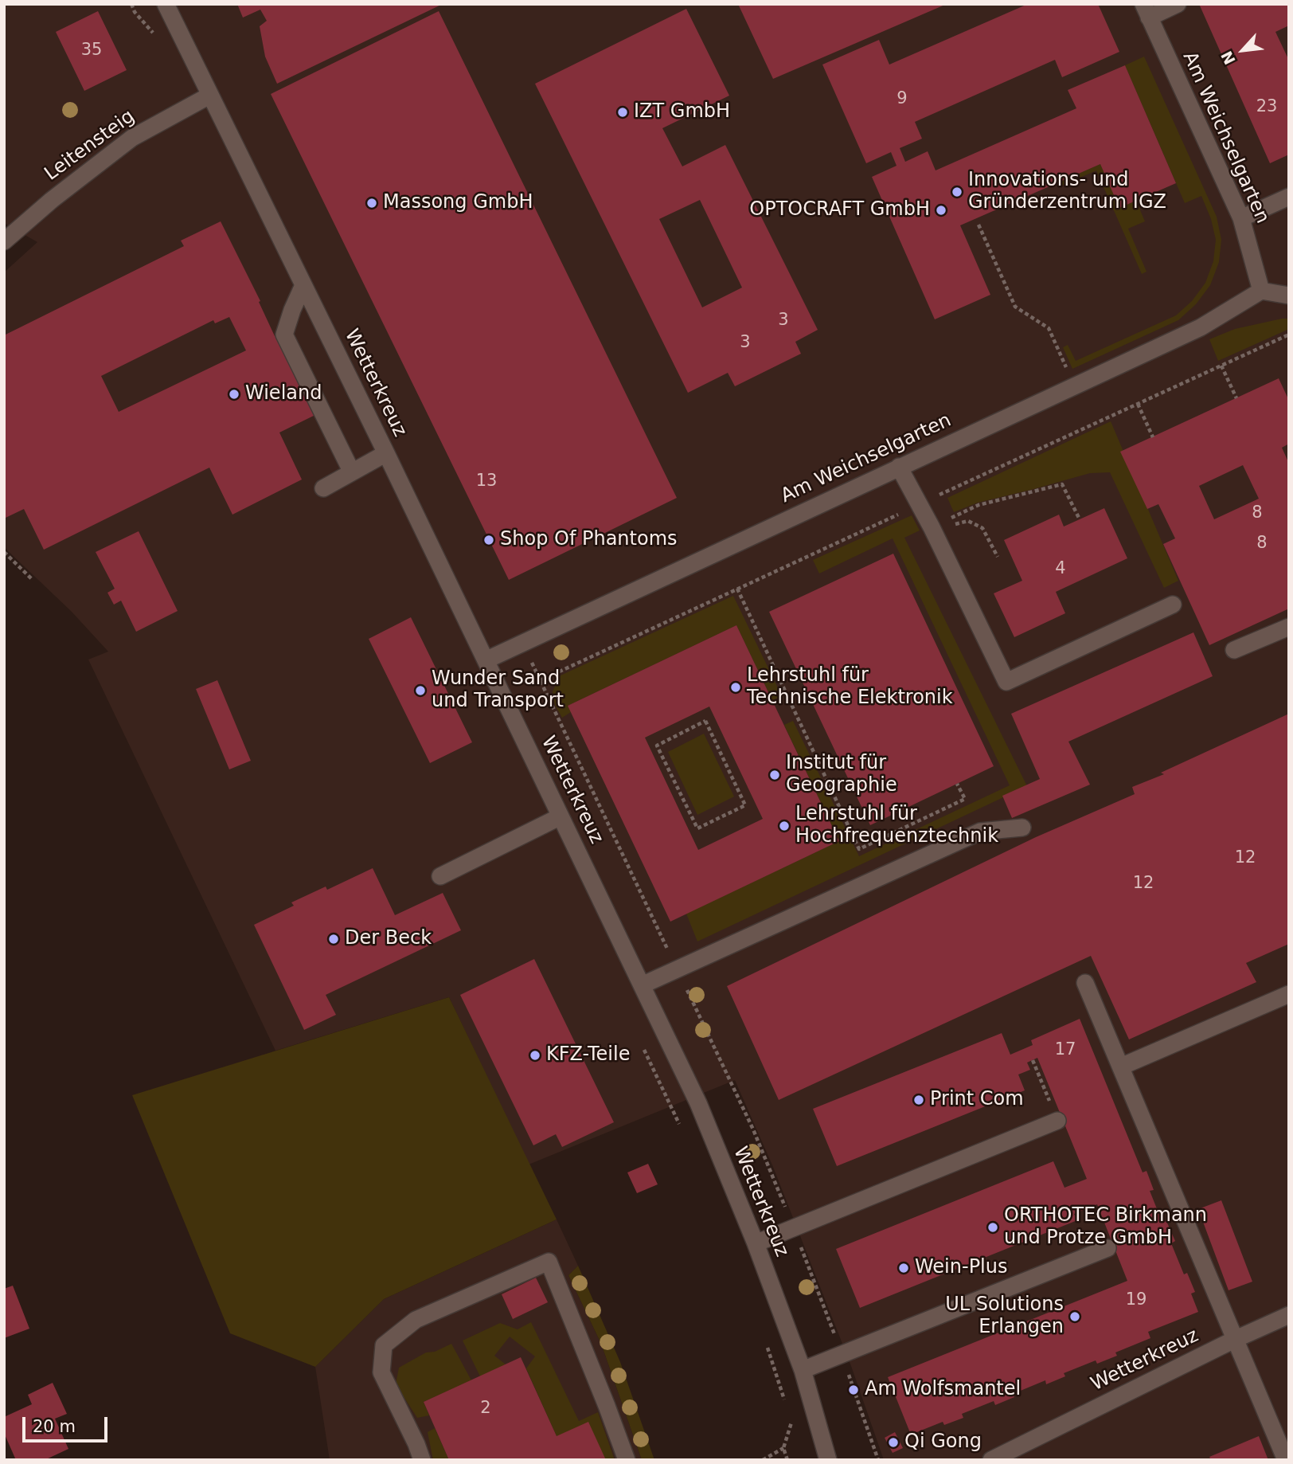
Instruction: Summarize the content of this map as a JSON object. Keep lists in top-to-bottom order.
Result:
{
  "streets": {
    "street": ["Am Weichselgarten", "Leitensteig", "Wetterkreuz"]
  },
  "crossings": [
    ["Am Weichselgarten", "Wetterkreuz"],
    ["Leitensteig", "Wetterkreuz"]
  ],
  "places": [
    "IZT GmbH",
    "Innovations- und Gründerzentrum IGZ",
    "Massong GmbH",
    "OPTOCRAFT GmbH",
    "Wieland",
    "Shop Of Phantoms",
    "Lehrstuhl für Technische Elektronik",
    "Wunder Sand und Transport",
    "Institut für Geographie",
    "Lehrstuhl für Hochfrequenztechnik",
    "Der Beck",
    "KFZ-Teile",
    "Print Com",
    "ORTHOTEC Birkmann und Protze GmbH",
    "Wein-Plus",
    "UL Solutions Erlangen",
    "Am Wolfsmantel",
    "Qi Gong"
  ],
  "house_numbers": [
    "35",
    "9",
    "23",
    "3",
    "3",
    "13",
    "8",
    "8",
    "4",
    "12",
    "12",
    "17",
    "19",
    "2"
  ],
  "scale_bar": "20 m",
  "north": "bottom left"
}
